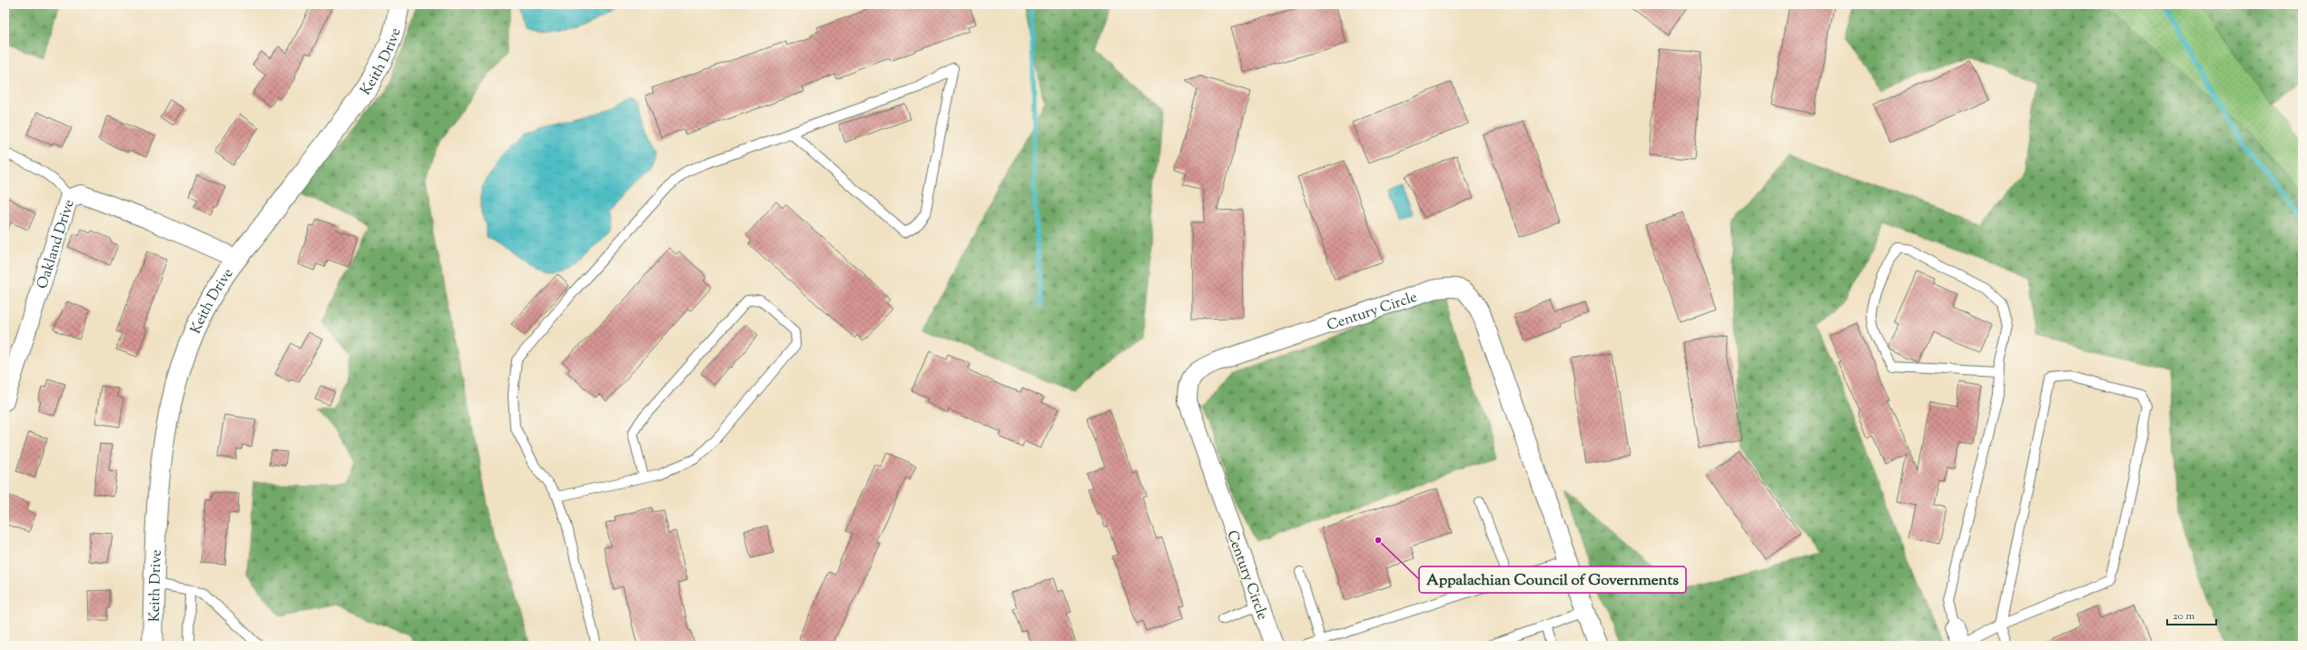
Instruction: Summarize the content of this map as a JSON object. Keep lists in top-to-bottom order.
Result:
{
  "streets": {
    "street": ["Keith Drive", "Oakland Drive", "Century Circle"]
  },
  "crossings": [
    ["Keith Drive", "Oakland Drive"]
  ],
  "places": ["Appalachian Council of Governments"],
  "scale_bar": "20 m"
}
